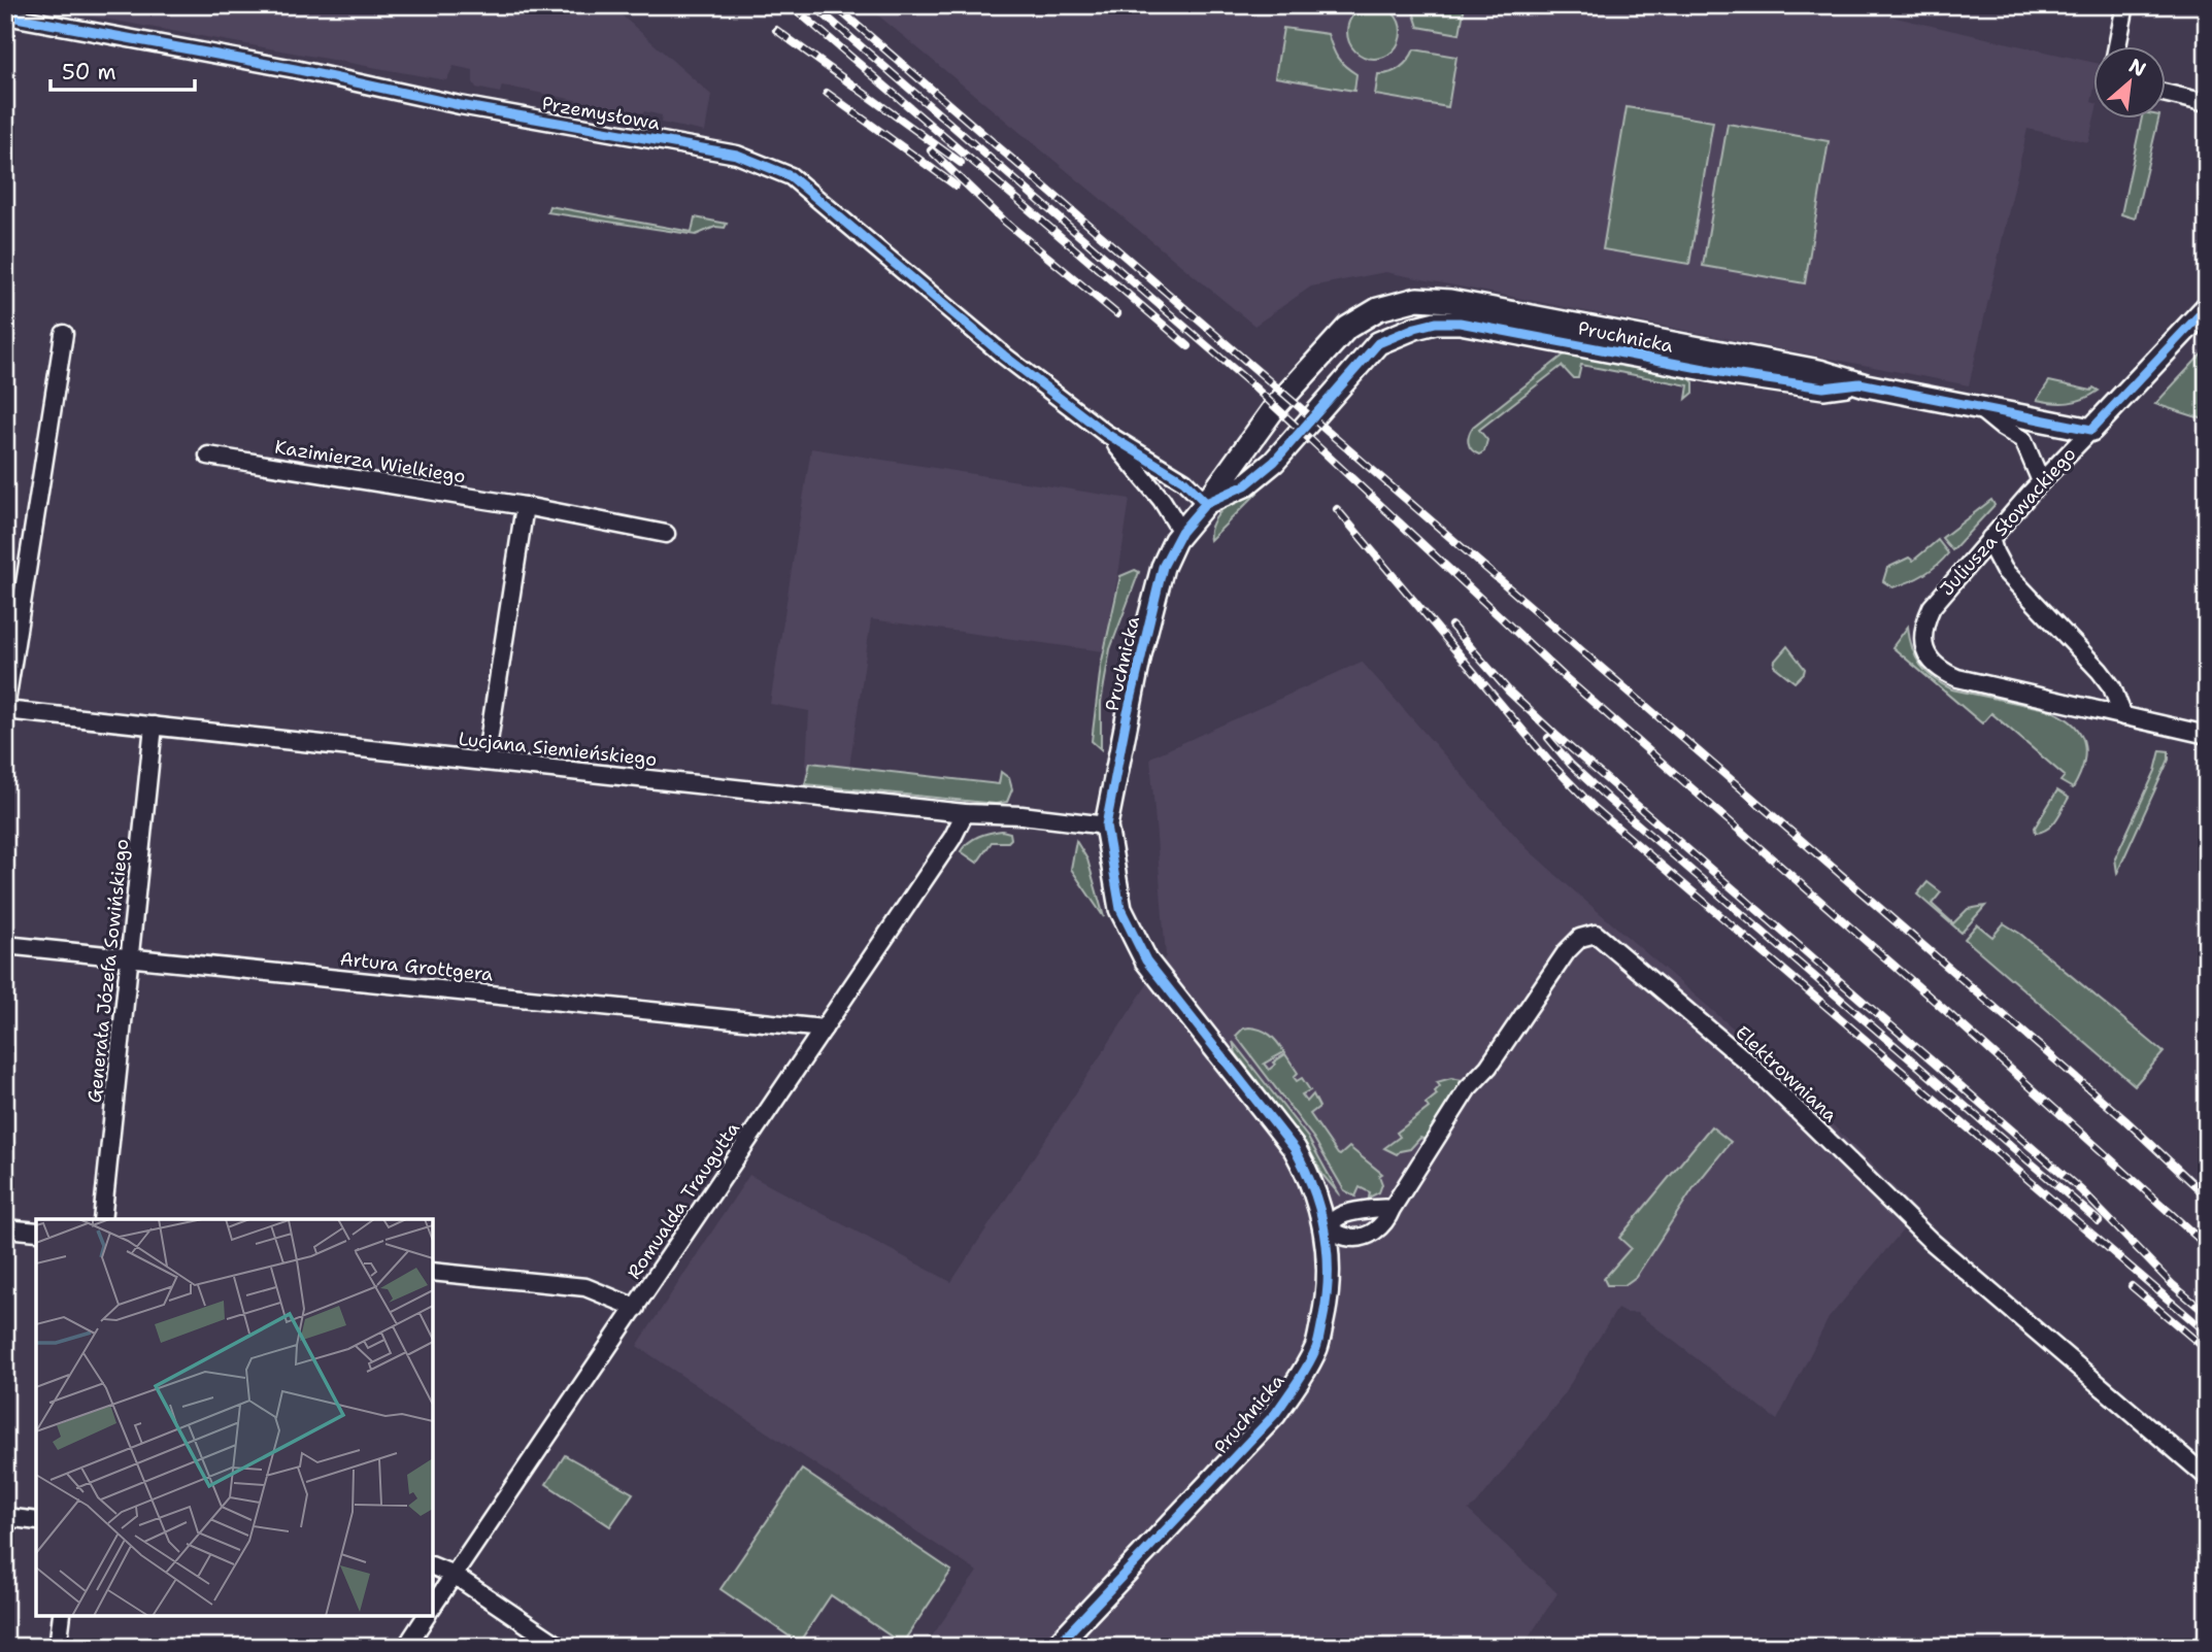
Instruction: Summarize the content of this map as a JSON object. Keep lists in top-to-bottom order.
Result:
{
  "streets": {
    "main road": ["Pruchnicka", "Juliusza Słowackiego"],
    "street": [
      "Przemysłowa",
      "Kazimierza Wielkiego",
      "Lucjana Siemieńskiego",
      "Artura Grottgera",
      "Generała Józefa Sowińskiego",
      "Elektrowniana",
      "Romualda Traugutta"
    ]
  },
  "crossings": [
    ["Pruchnicka", "Juliusza Słowackiego"],
    ["Pruchnicka", "Lucjana Siemieńskiego"],
    ["Pruchnicka", "Elektrowniana"],
    ["Lucjana Siemieńskiego", "Generała Józefa Sowińskiego"],
    ["Lucjana Siemieńskiego", "Romualda Traugutta"],
    ["Artura Grottgera", "Generała Józefa Sowińskiego"],
    ["Artura Grottgera", "Romualda Traugutta"]
  ],
  "scale_bar": "50 m",
  "north": "top right"
}
